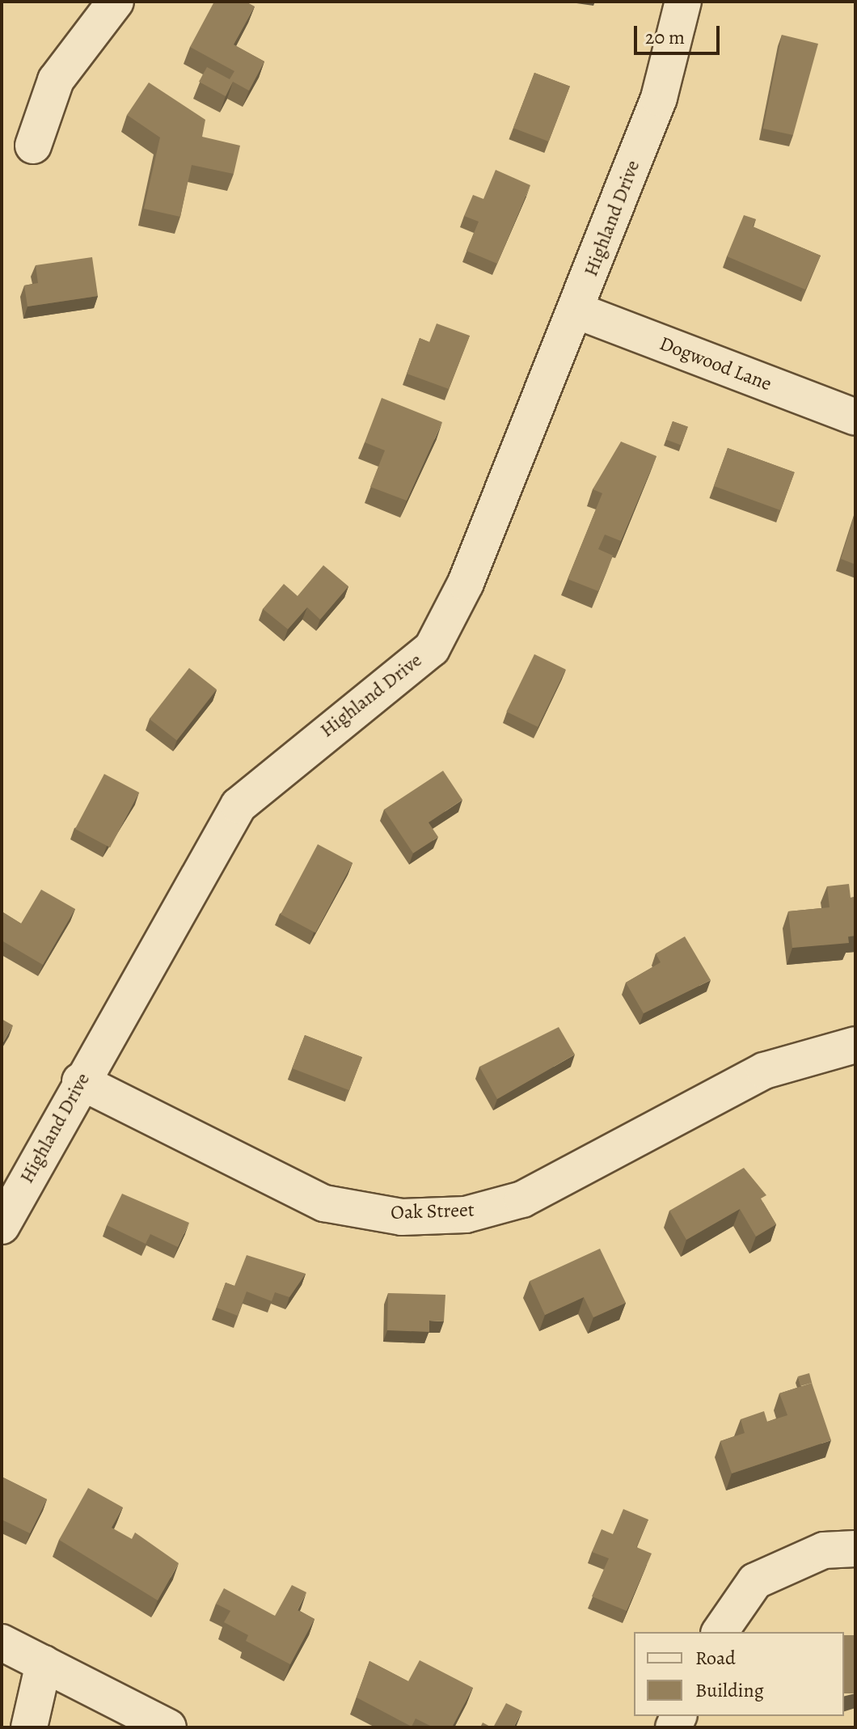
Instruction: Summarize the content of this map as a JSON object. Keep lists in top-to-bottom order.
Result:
{
  "streets": {
    "street": ["Highland Drive", "Dogwood Lane", "Oak Street"]
  },
  "crossings": [
    ["Highland Drive", "Dogwood Lane"],
    ["Highland Drive", "Oak Street"]
  ],
  "legend": ["Road", "Building"],
  "scale_bar": "20 m"
}
